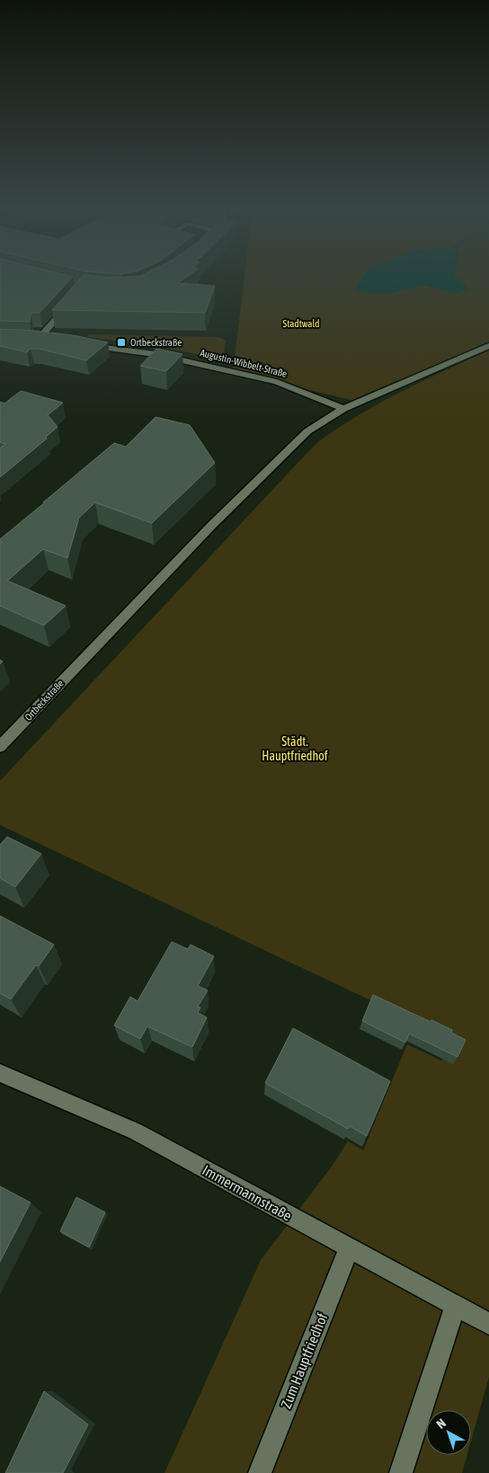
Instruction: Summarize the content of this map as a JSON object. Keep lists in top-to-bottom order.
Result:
{
  "streets": {
    "street": [
      "Augustin-Wibbelt-Straße",
      "Ortbeckstraße",
      "Immermannstraße",
      "Zum Hauptfriedhof"
    ]
  },
  "crossings": [
    ["Augustin-Wibbelt-Straße", "Ortbeckstraße"],
    ["Immermannstraße", "Zum Hauptfriedhof"]
  ],
  "parks": ["Stadtwald", "Städt. Hauptfriedhof"],
  "places": {
    "transit": ["Ortbeckstraße"]
  },
  "north": "top left"
}
